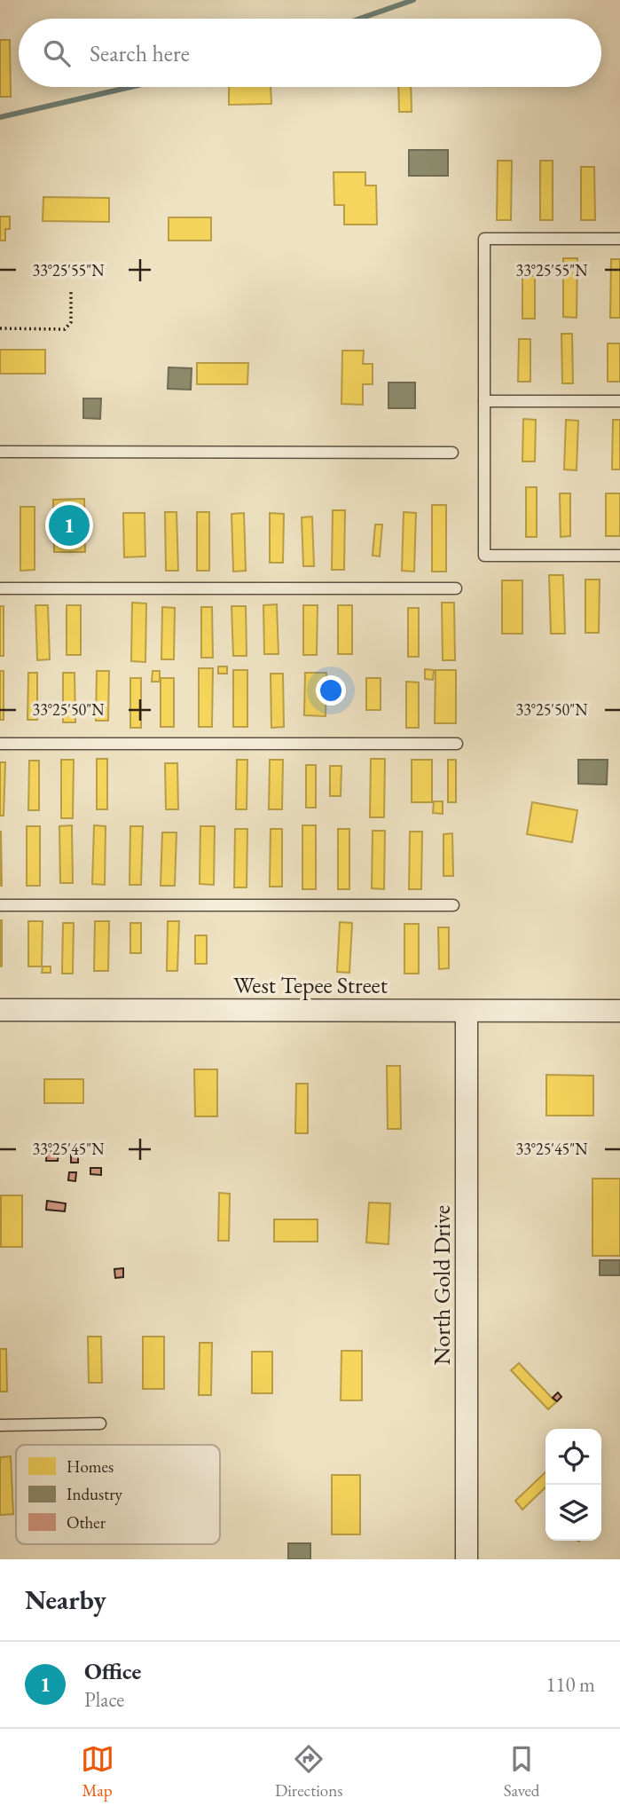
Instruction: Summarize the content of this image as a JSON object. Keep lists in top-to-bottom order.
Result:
{
  "streets": {
    "street": ["West Tepee Street", "North Gold Drive"]
  },
  "crossings": [
    ["West Tepee Street", "North Gold Drive"]
  ],
  "legend": ["Homes", "Industry", "Other"],
  "page": {
    "search": "Search here",
    "pins": "1",
    "heading": "Nearby",
    "list": [
      {
        "mark": "1",
        "name": "Office",
        "note": "Place",
        "value": "110 m"
      }
    ],
    "nav": ["Map", "Directions", "Saved"]
  },
  "coordinates": ["33°25'55\"N", "33°25'50\"N", "33°25'45\"N"]
}
